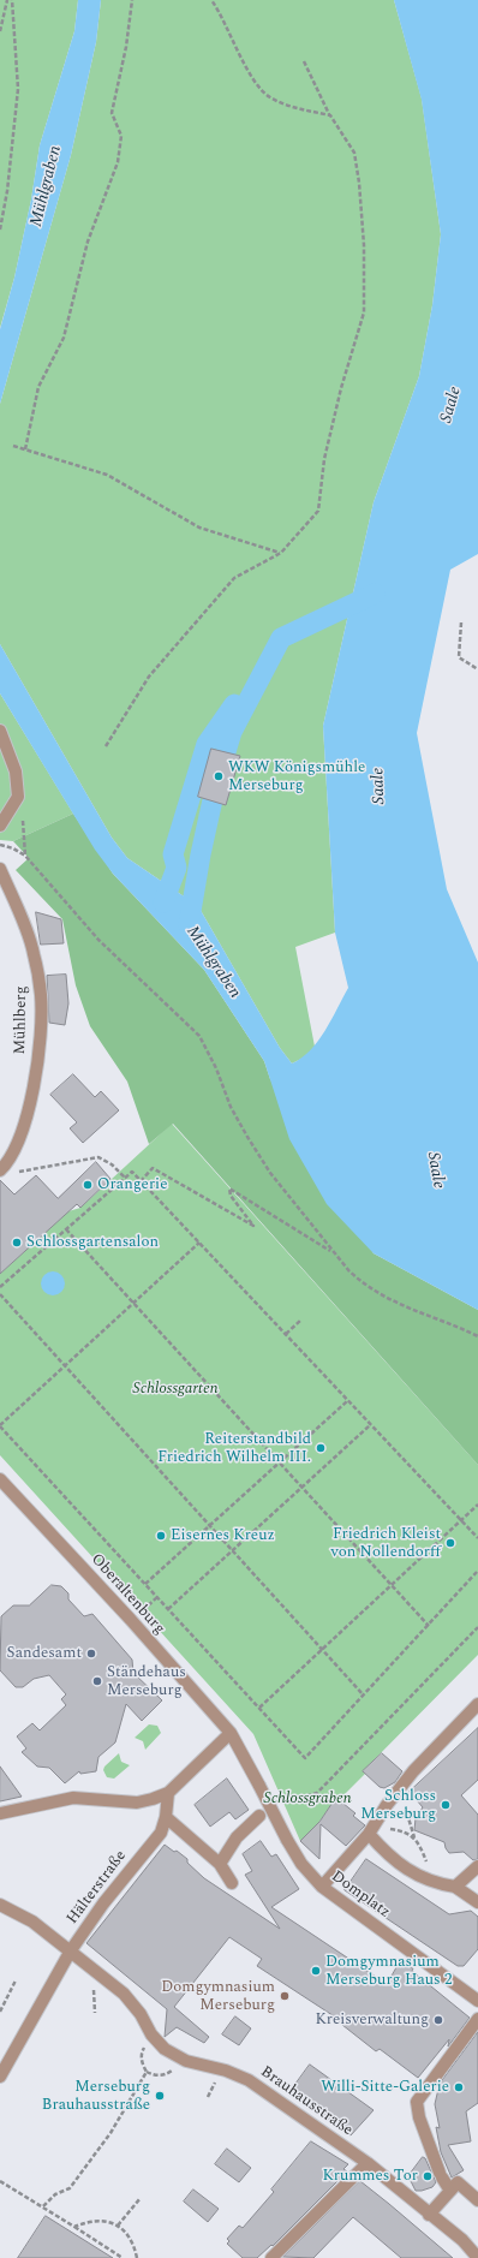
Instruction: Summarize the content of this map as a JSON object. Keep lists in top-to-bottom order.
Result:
{
  "streets": {
    "street": [
      "Mühlberg",
      "Oberaltenburg",
      "Hälterstraße",
      "Domplatz",
      "Brauhausstraße"
    ]
  },
  "crossings": [
    ["Oberaltenburg", "Domplatz"],
    ["Hälterstraße", "Brauhausstraße"]
  ],
  "water": ["Mühlgraben", "Saale"],
  "parks": ["Schlossgarten", "Schlossgraben"],
  "places": [
    "WKW Königsmühle Merseburg",
    "Orangerie",
    "Schlossgartensalon",
    "Reiterstandbild Friedrich Wilhelm III.",
    "Eisernes Kreuz",
    "Friedrich Kleist von Nollendorff",
    "Sandesamt",
    "Ständehaus Merseburg",
    "Schloss Merseburg",
    "Domgymnasium Merseburg Haus 2",
    "Domgymnasium Merseburg",
    "Kreisverwaltung",
    "Willi-Sitte-Galerie",
    "Merseburg Brauhausstraße",
    "Krummes Tor"
  ]
}
